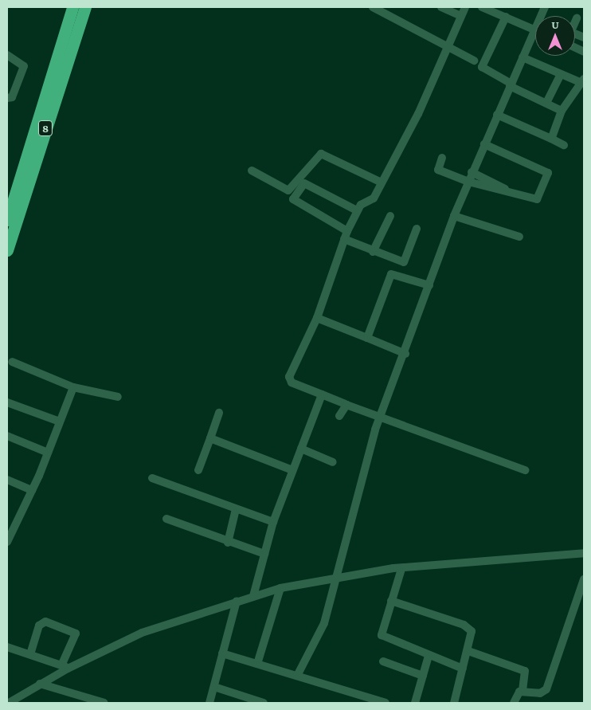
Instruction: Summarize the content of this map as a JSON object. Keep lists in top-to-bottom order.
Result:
{
  "streets": {
    "highway": ["8"]
  },
  "north": "top"
}
